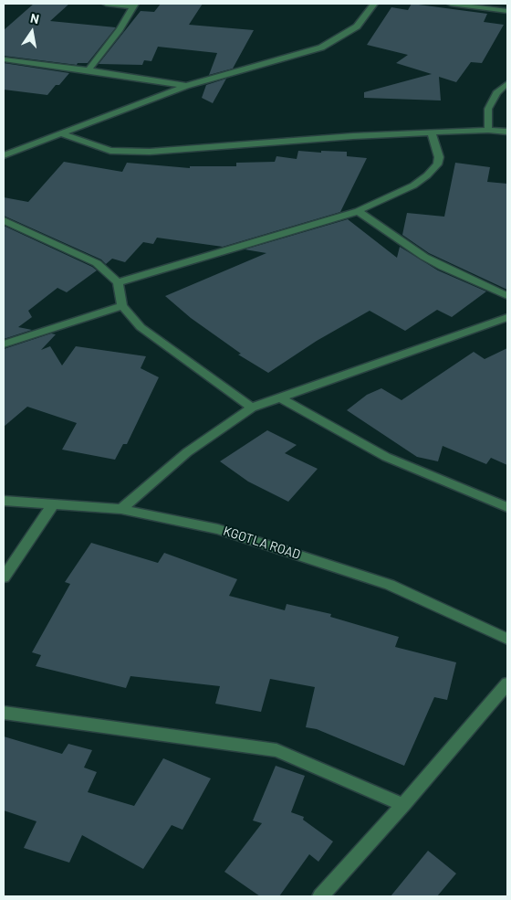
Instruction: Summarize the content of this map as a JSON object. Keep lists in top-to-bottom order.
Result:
{
  "streets": {
    "street": ["KGOTLA ROAD"]
  },
  "north": "top"
}
